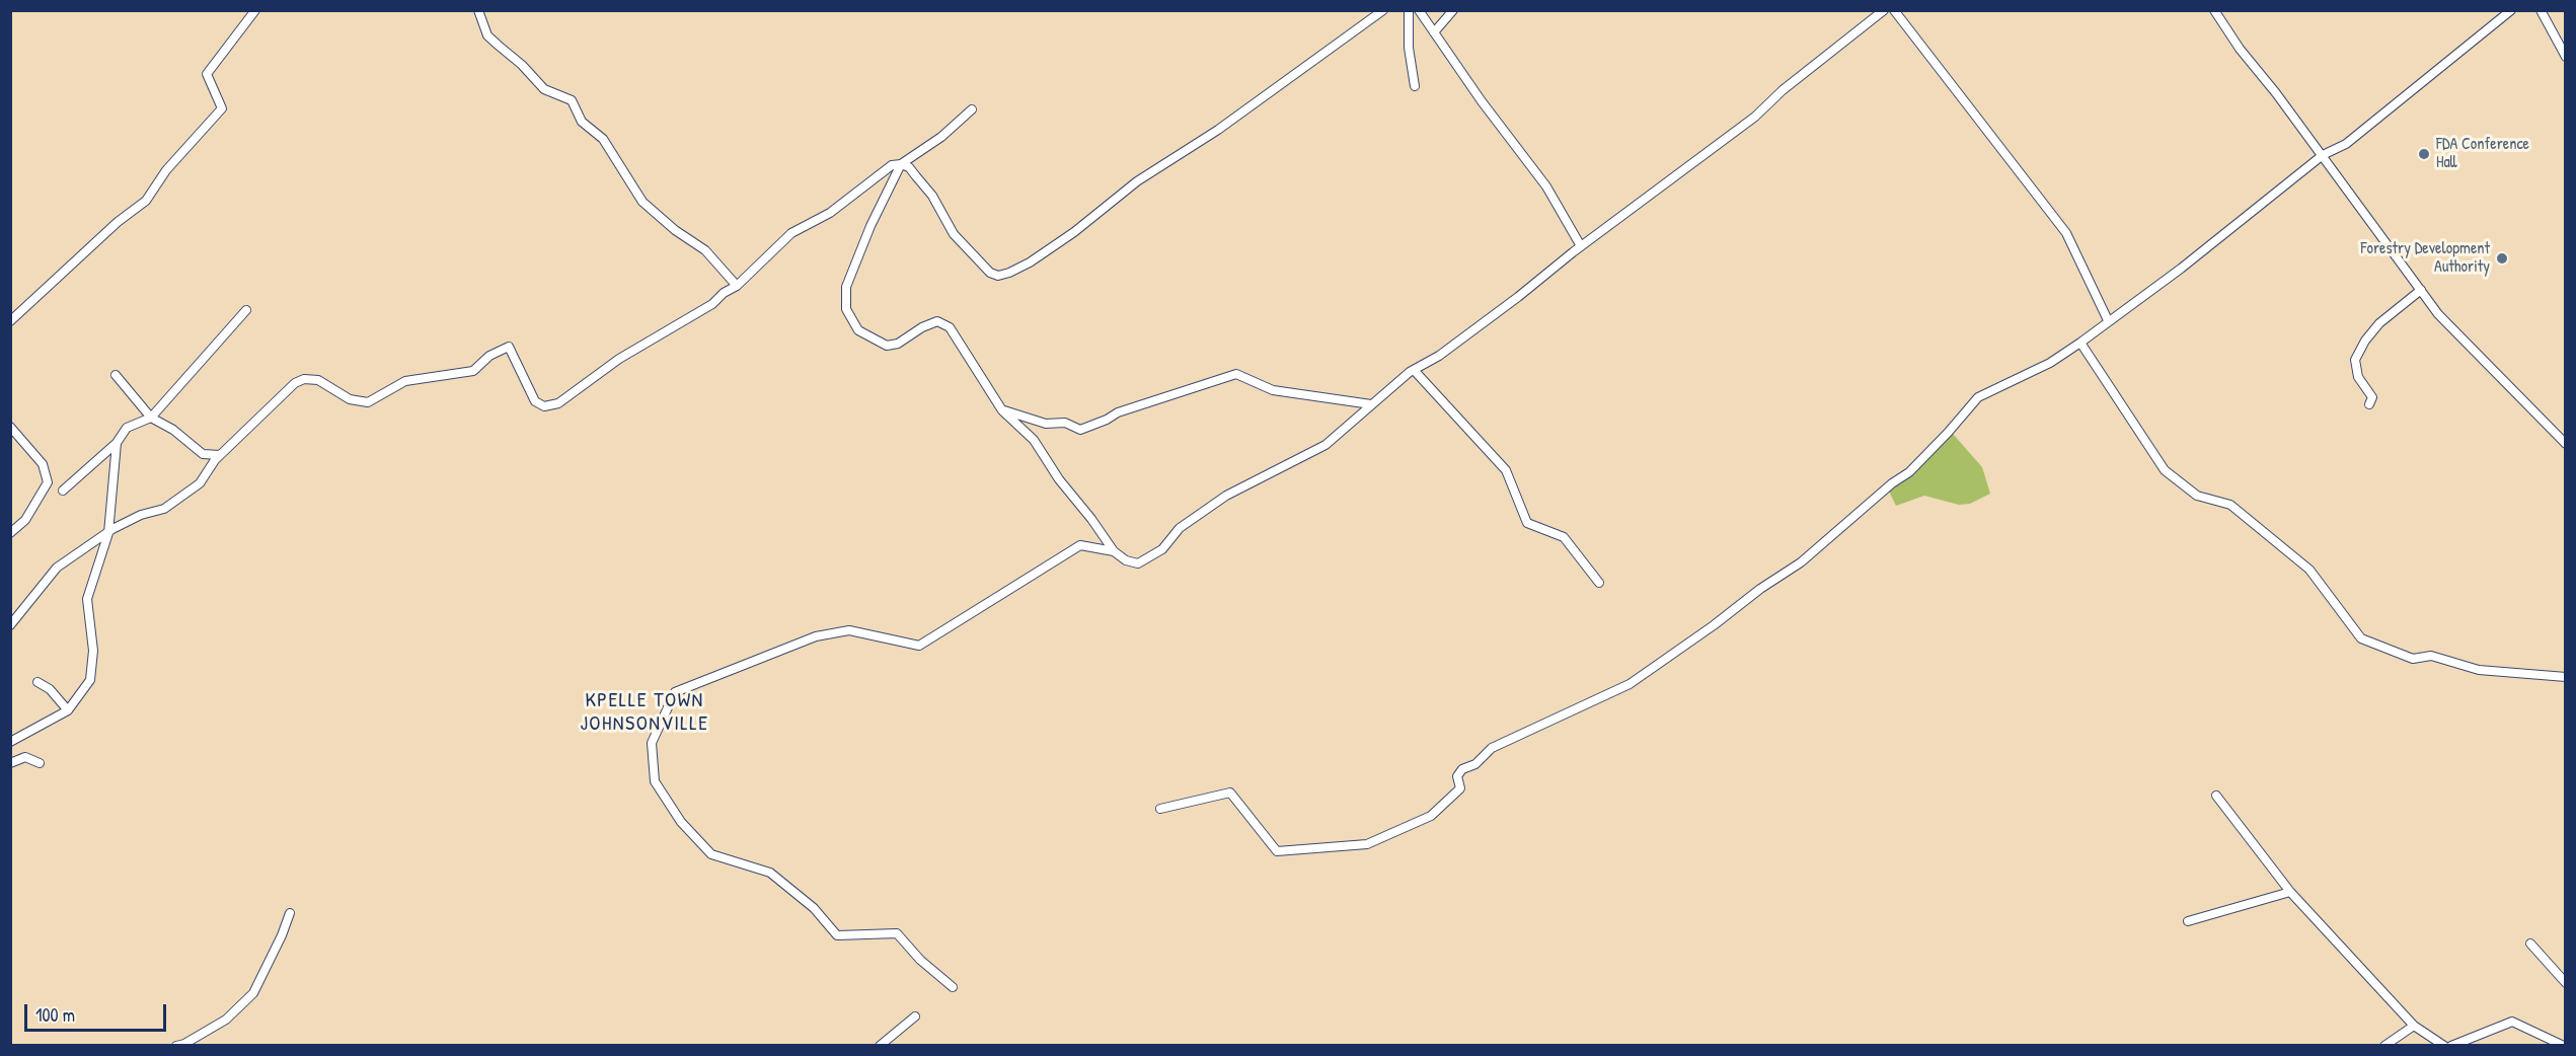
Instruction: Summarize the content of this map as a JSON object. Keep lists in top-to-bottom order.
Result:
{
  "districts": ["KPELLE TOWN JOHNSONVILLE"],
  "places": ["FDA Conference Hall", "Forestry Development Authority"],
  "scale_bar": "100 m"
}
